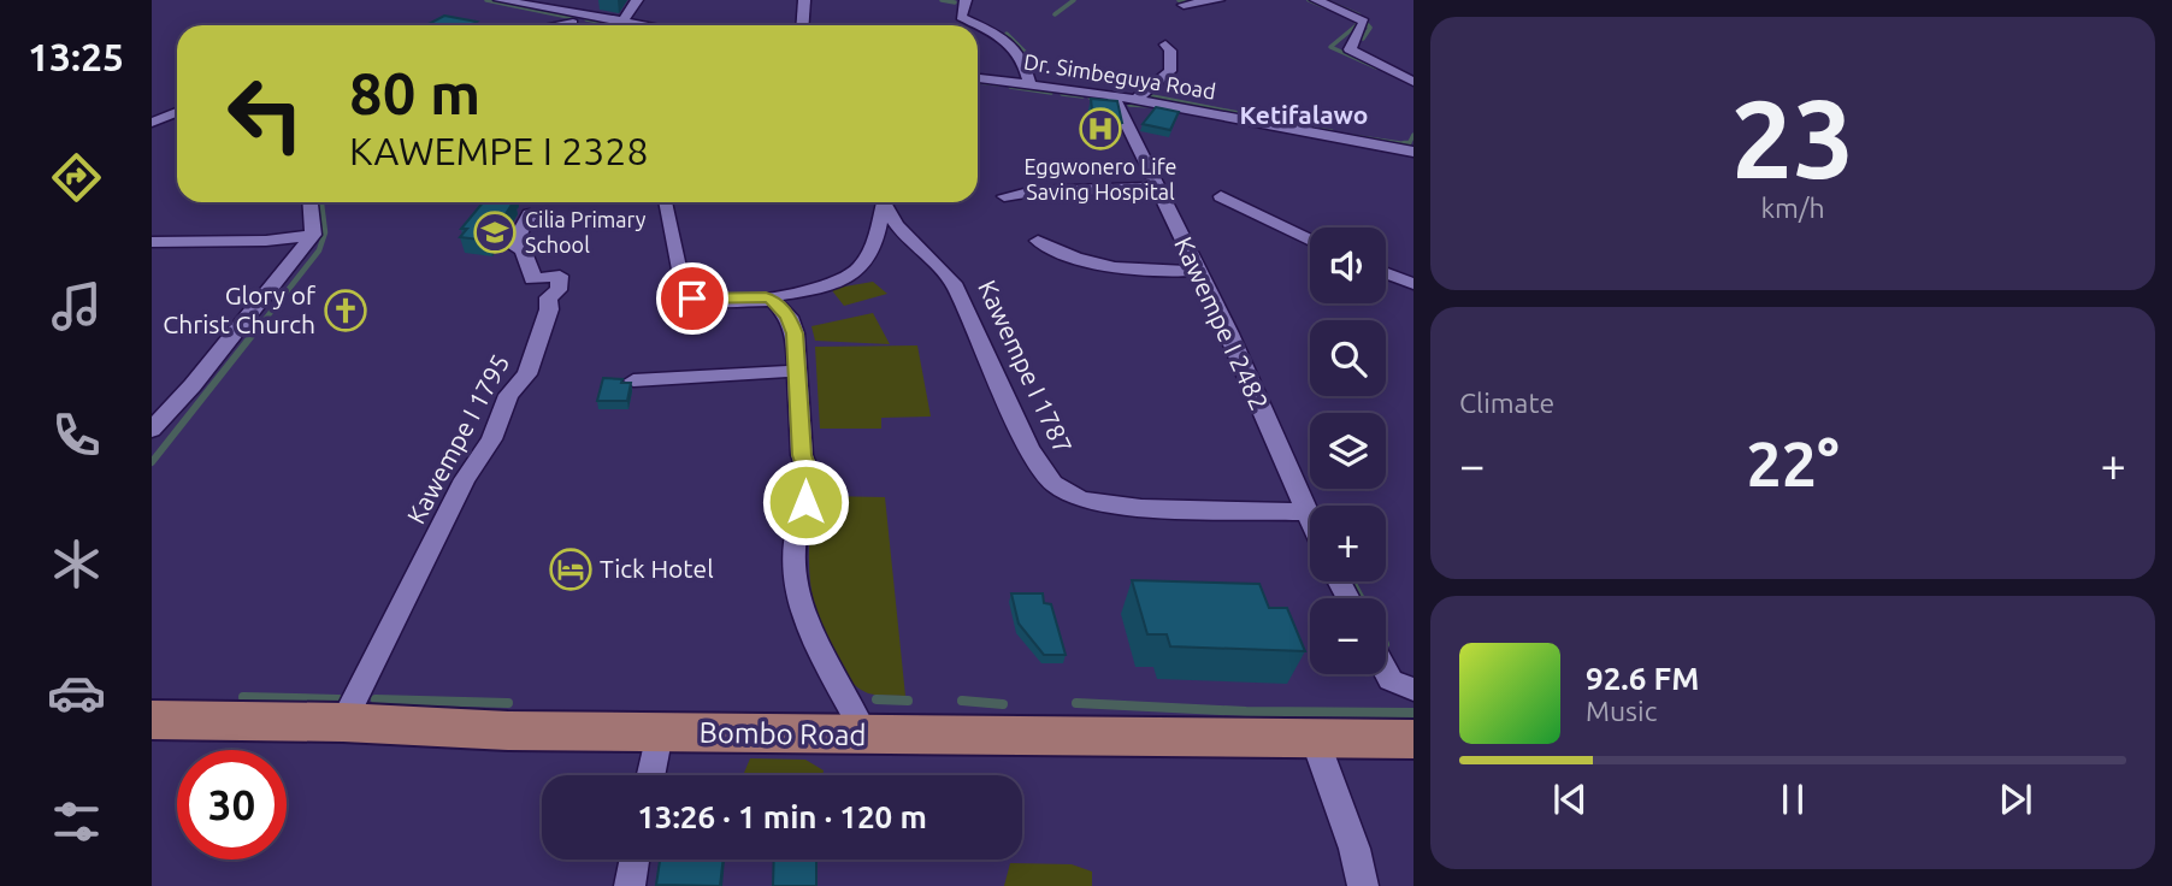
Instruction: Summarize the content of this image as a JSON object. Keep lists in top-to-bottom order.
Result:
{
  "streets": {
    "main road": ["Bombo Road"],
    "street": [
      "Dr. Simbeguya Road",
      "Kawempe I 2482",
      "Kawempe I 1787",
      "Kawempe I 1795"
    ]
  },
  "crossings": [
    ["Dr. Simbeguya Road", "Kawempe I 2482"],
    ["Kawempe I 2482", "Kawempe I 1787"],
    ["Kawempe I 1795", "Bombo Road"]
  ],
  "districts": ["Ketifalawo"],
  "places": {
    "hospital": ["Eggwonero Life Saving Hospital"],
    "school or university": ["Cilia Primary School"],
    "church": ["Glory of Christ Church"],
    "hotel": ["Tick Hotel"]
  },
  "page": {
    "tabs": "13:25",
    "tile": [
      ["23", "km/h"],
      "Climate"
    ],
    "turn": ["80 m", "KAWEMPE I 2328"],
    "map_buttons": ["+", "−"],
    "heat": ["−", "22°", "+"],
    "song": ["92.6 FM", "Music"],
    "limit": "30",
    "trip": "13:26 · 1 min · 120 m"
  }
}
